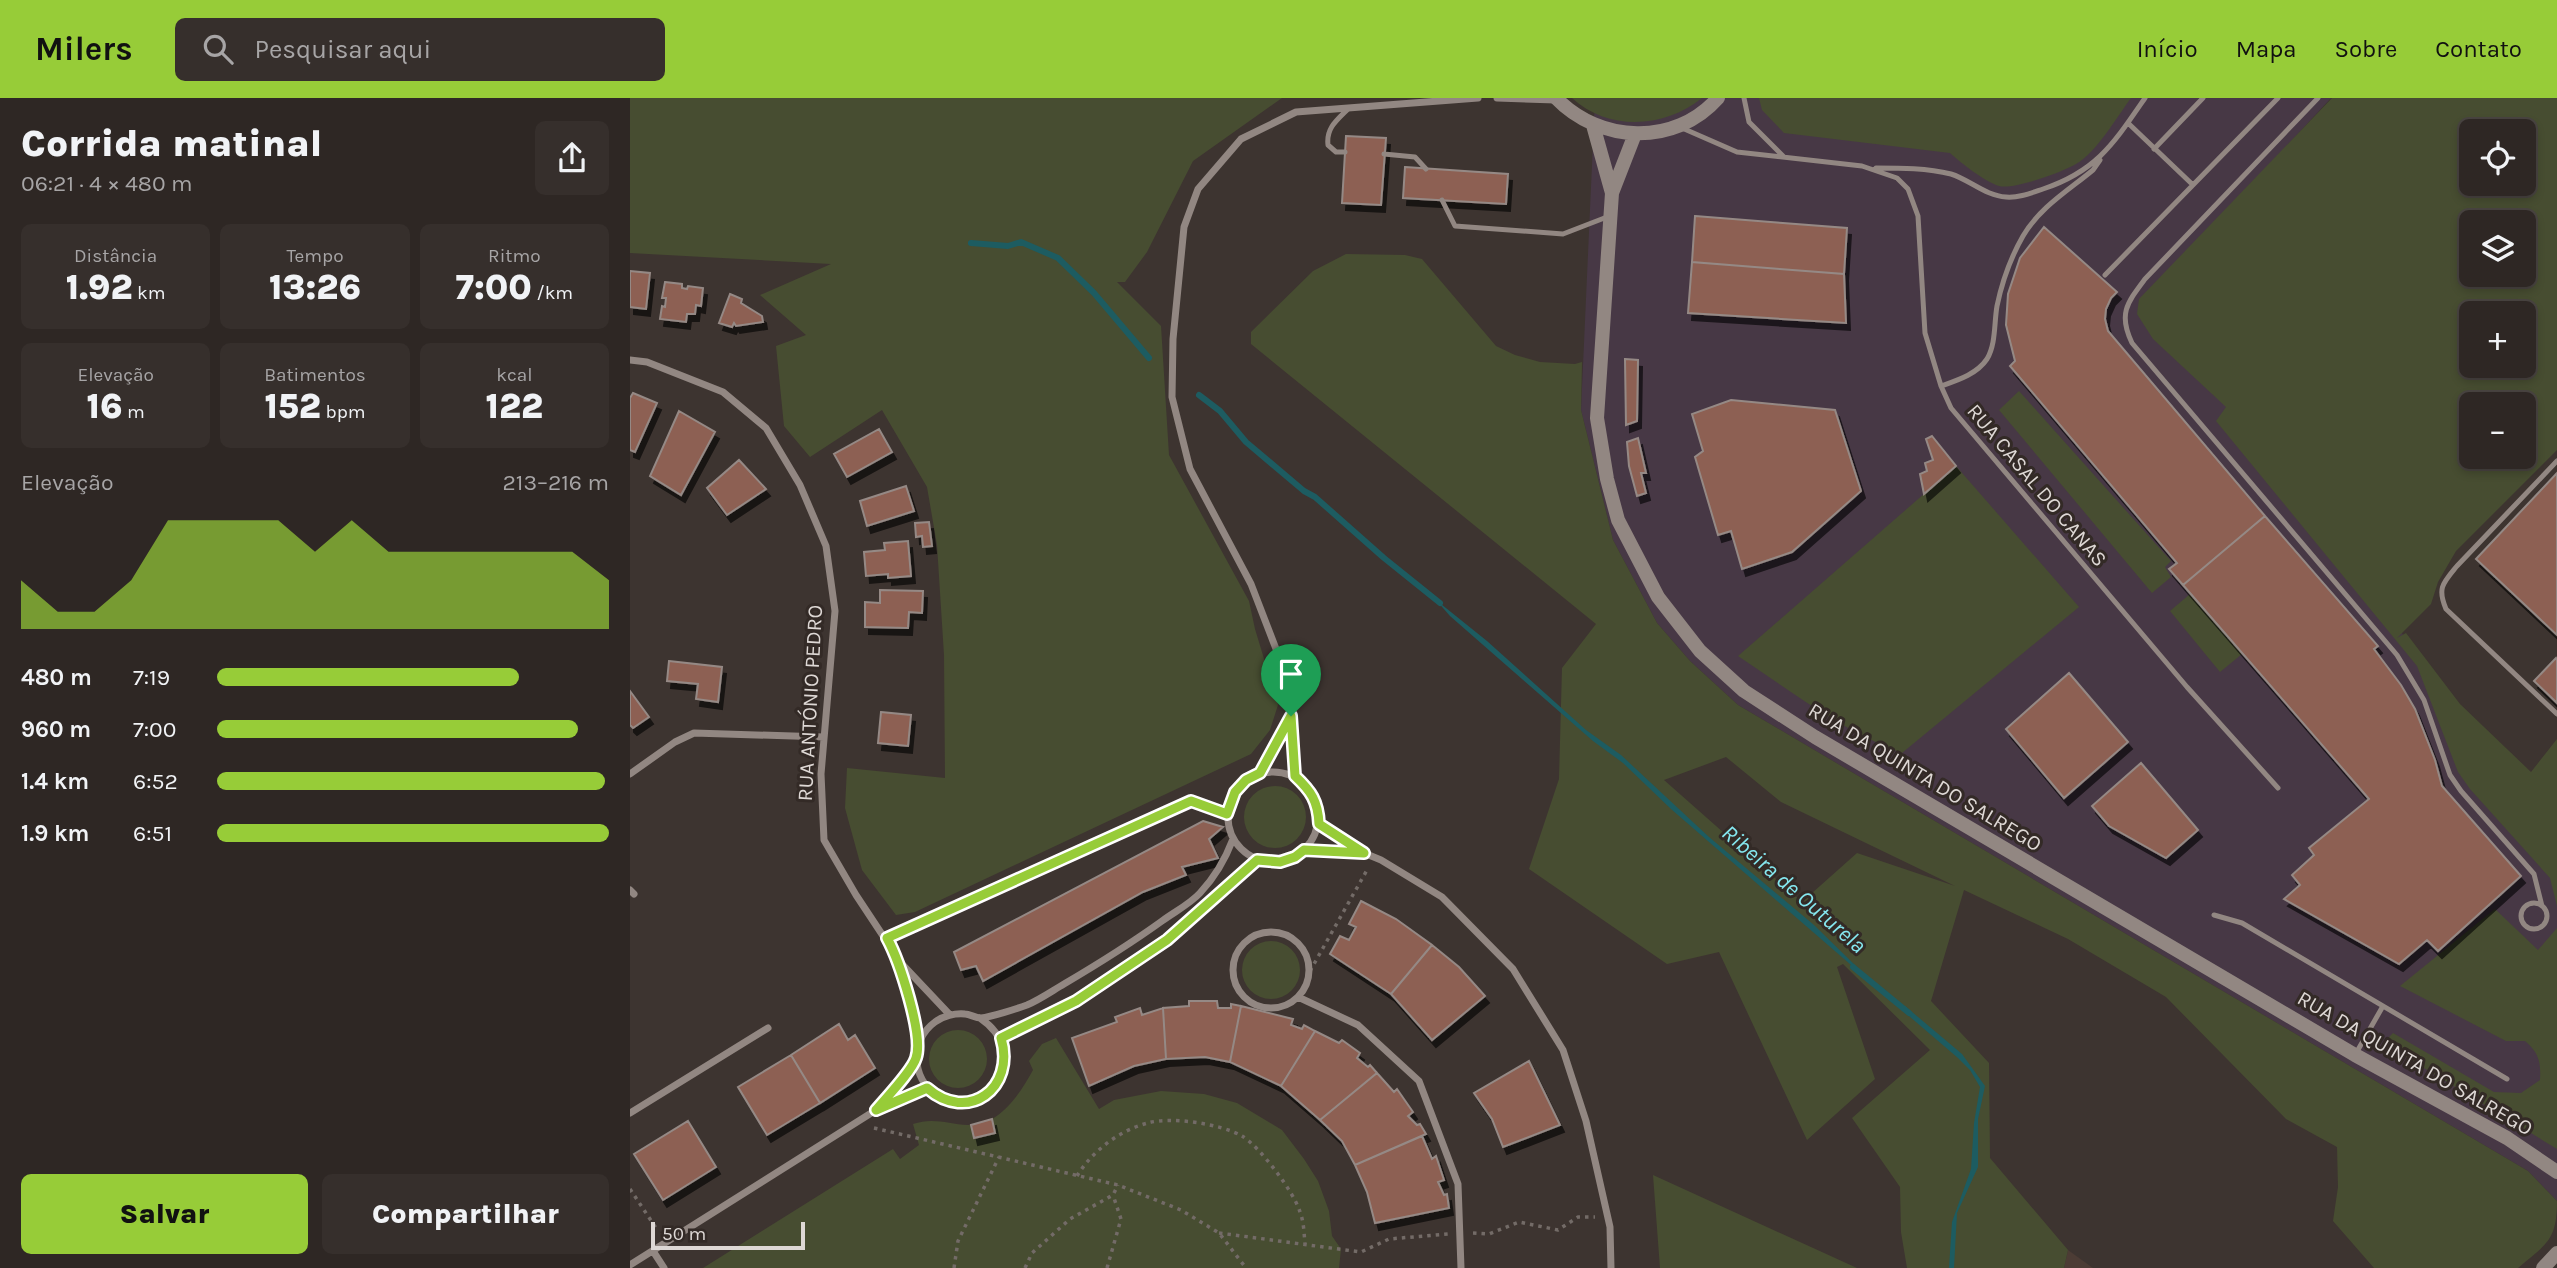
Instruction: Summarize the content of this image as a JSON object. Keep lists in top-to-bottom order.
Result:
{
  "streets": {
    "street": ["RUA ANTÓNIO PEDRO", "RUA DA QUINTA DO SALREGO"],
    "lane": ["RUA CASAL DO CANAS"]
  },
  "water": ["Ribeira de Outurela"],
  "scale_bar": "50 m",
  "page": {
    "header": "Milers",
    "search": "Pesquisar aqui",
    "nav": [
      "Início",
      "Mapa",
      "Sobre",
      "Contato"
    ],
    "heading": ["Corrida matinal", "06:21 · 4 × 480 m"],
    "map_buttons": ["+", "−"],
    "stats": [
      ["Distância", "1.92 km"],
      ["Tempo", "13:26"],
      ["Ritmo", "7:00 /km"],
      ["Elevação", "16 m"],
      ["Batimentos", "152 bpm"],
      ["kcal", "122"]
    ],
    "chart": ["Elevação", "213–216 m"],
    "list": [
      {
        "name": "480 m",
        "note": "7:19"
      },
      {
        "name": "960 m",
        "note": "7:00"
      },
      {
        "name": "1.4 km",
        "note": "6:52"
      },
      {
        "name": "1.9 km",
        "note": "6:51"
      }
    ],
    "buttons": ["Salvar", "Compartilhar"],
    "scale": "50 m"
  }
}
